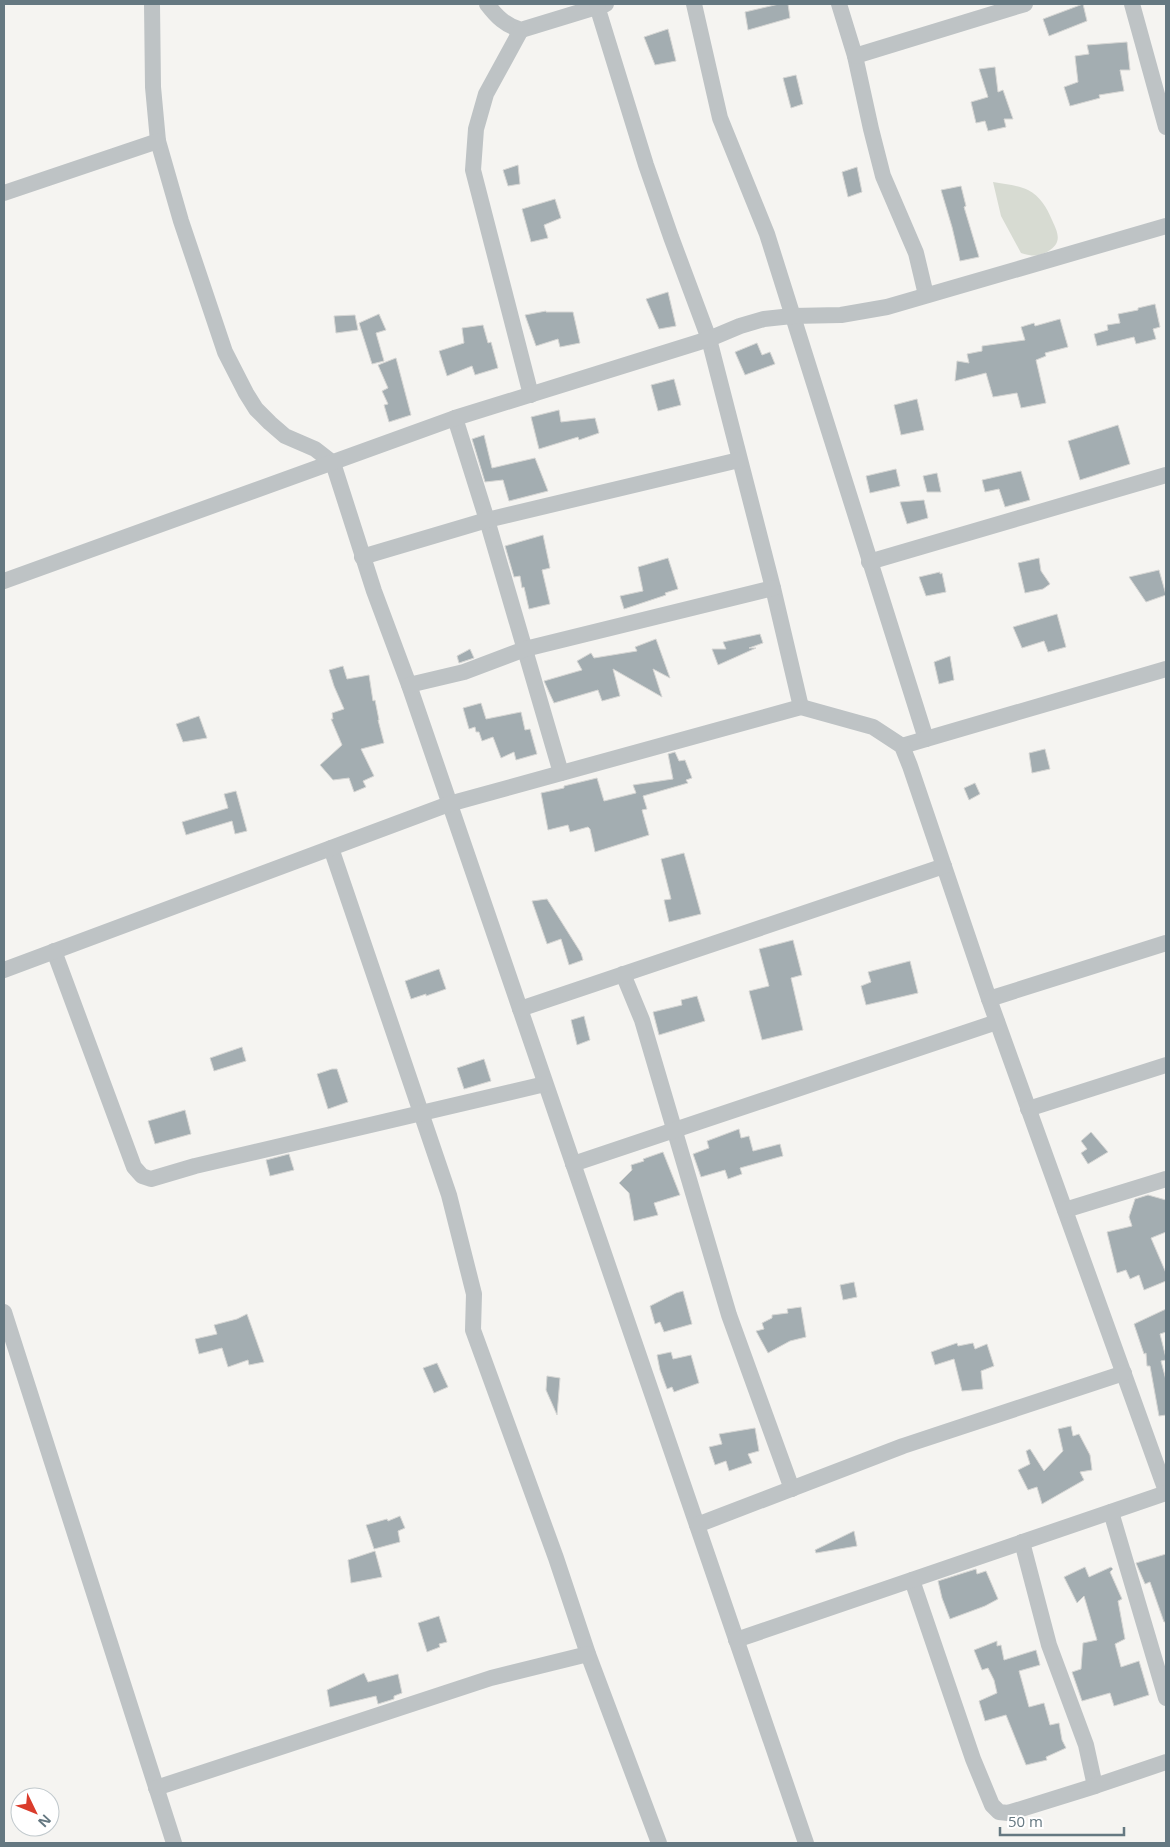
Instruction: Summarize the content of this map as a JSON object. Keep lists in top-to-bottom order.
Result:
{
  "scale_bar": "50 m",
  "north": "bottom right"
}
